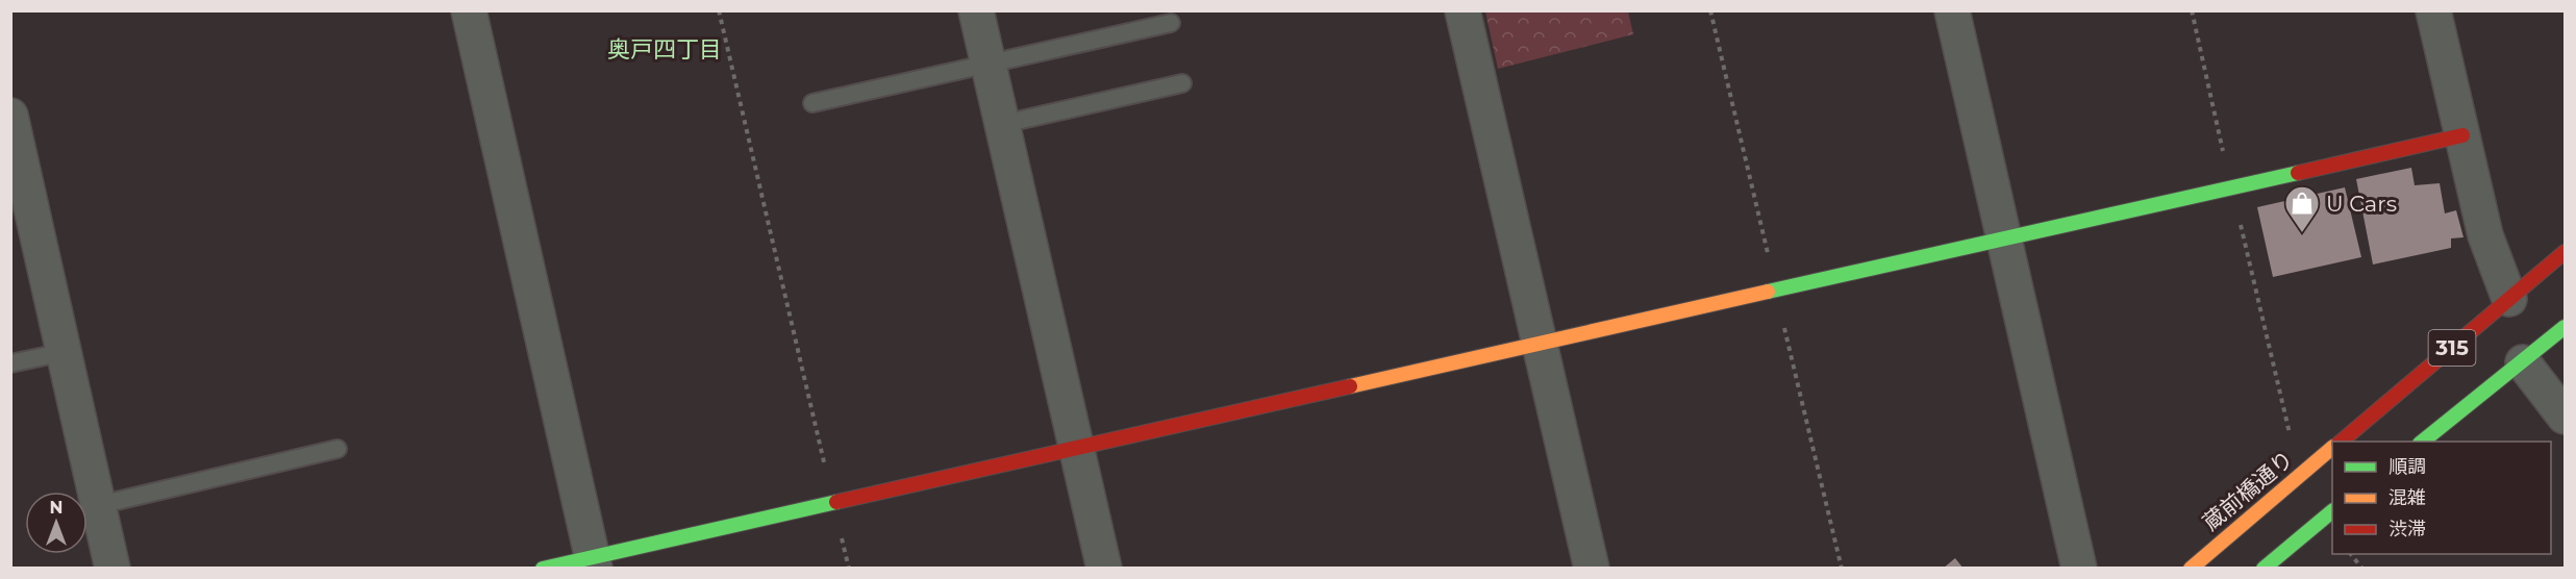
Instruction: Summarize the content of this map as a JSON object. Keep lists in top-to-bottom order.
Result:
{
  "streets": {
    "street": ["315", "蔵前橋通り"]
  },
  "districts": ["奥戸四丁目"],
  "places": {
    "shop": ["U Cars"]
  },
  "legend": ["順調", "混雑", "渋滞"],
  "north": "top"
}
